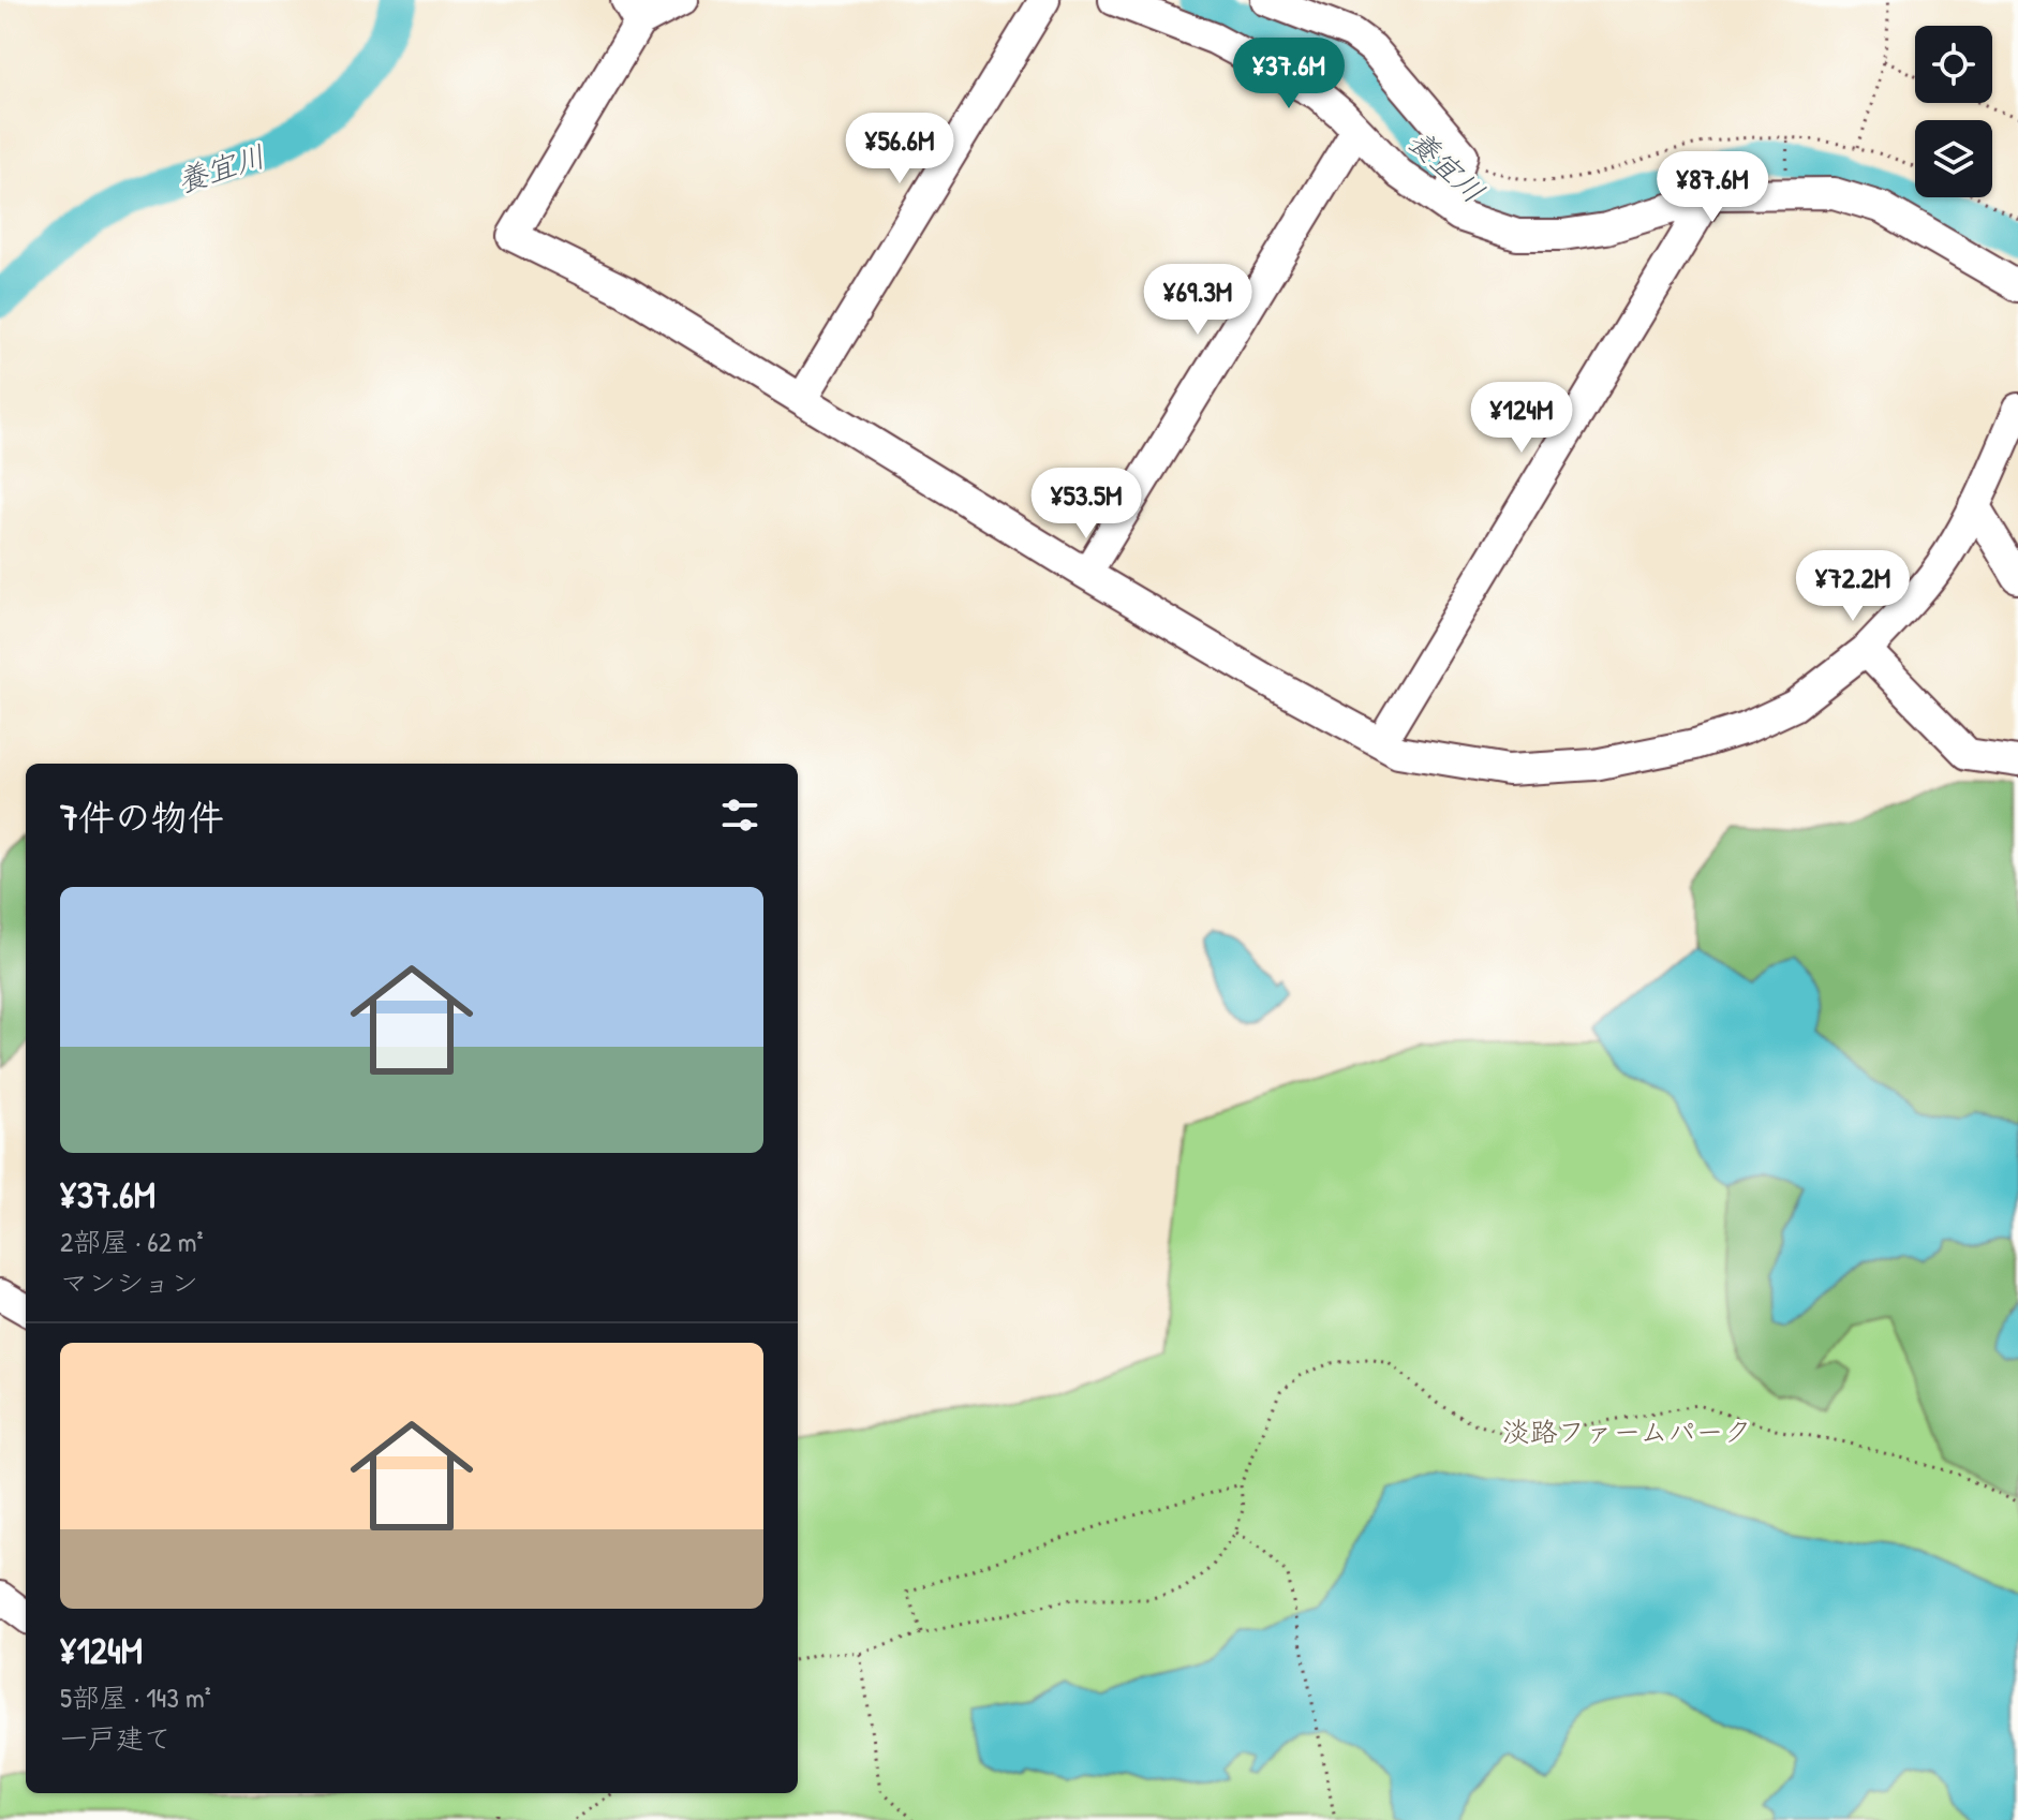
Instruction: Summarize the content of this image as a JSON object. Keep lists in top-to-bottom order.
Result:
{
  "water": ["養宜川"],
  "parks": ["淡路ファームパーク"],
  "page": {
    "price": [
      "¥37.6M",
      "¥56.6M",
      "¥87.6M",
      "¥69.3M",
      "¥124M",
      "¥53.5M",
      "¥72.2M"
    ],
    "heading": "7件の物件",
    "list": [
      {
        "name": "¥37.6M",
        "note": "2部屋 · 62 m² · マンション"
      },
      {
        "name": "¥124M",
        "note": "5部屋 · 143 m² · 一戸建て"
      }
    ]
  }
}
